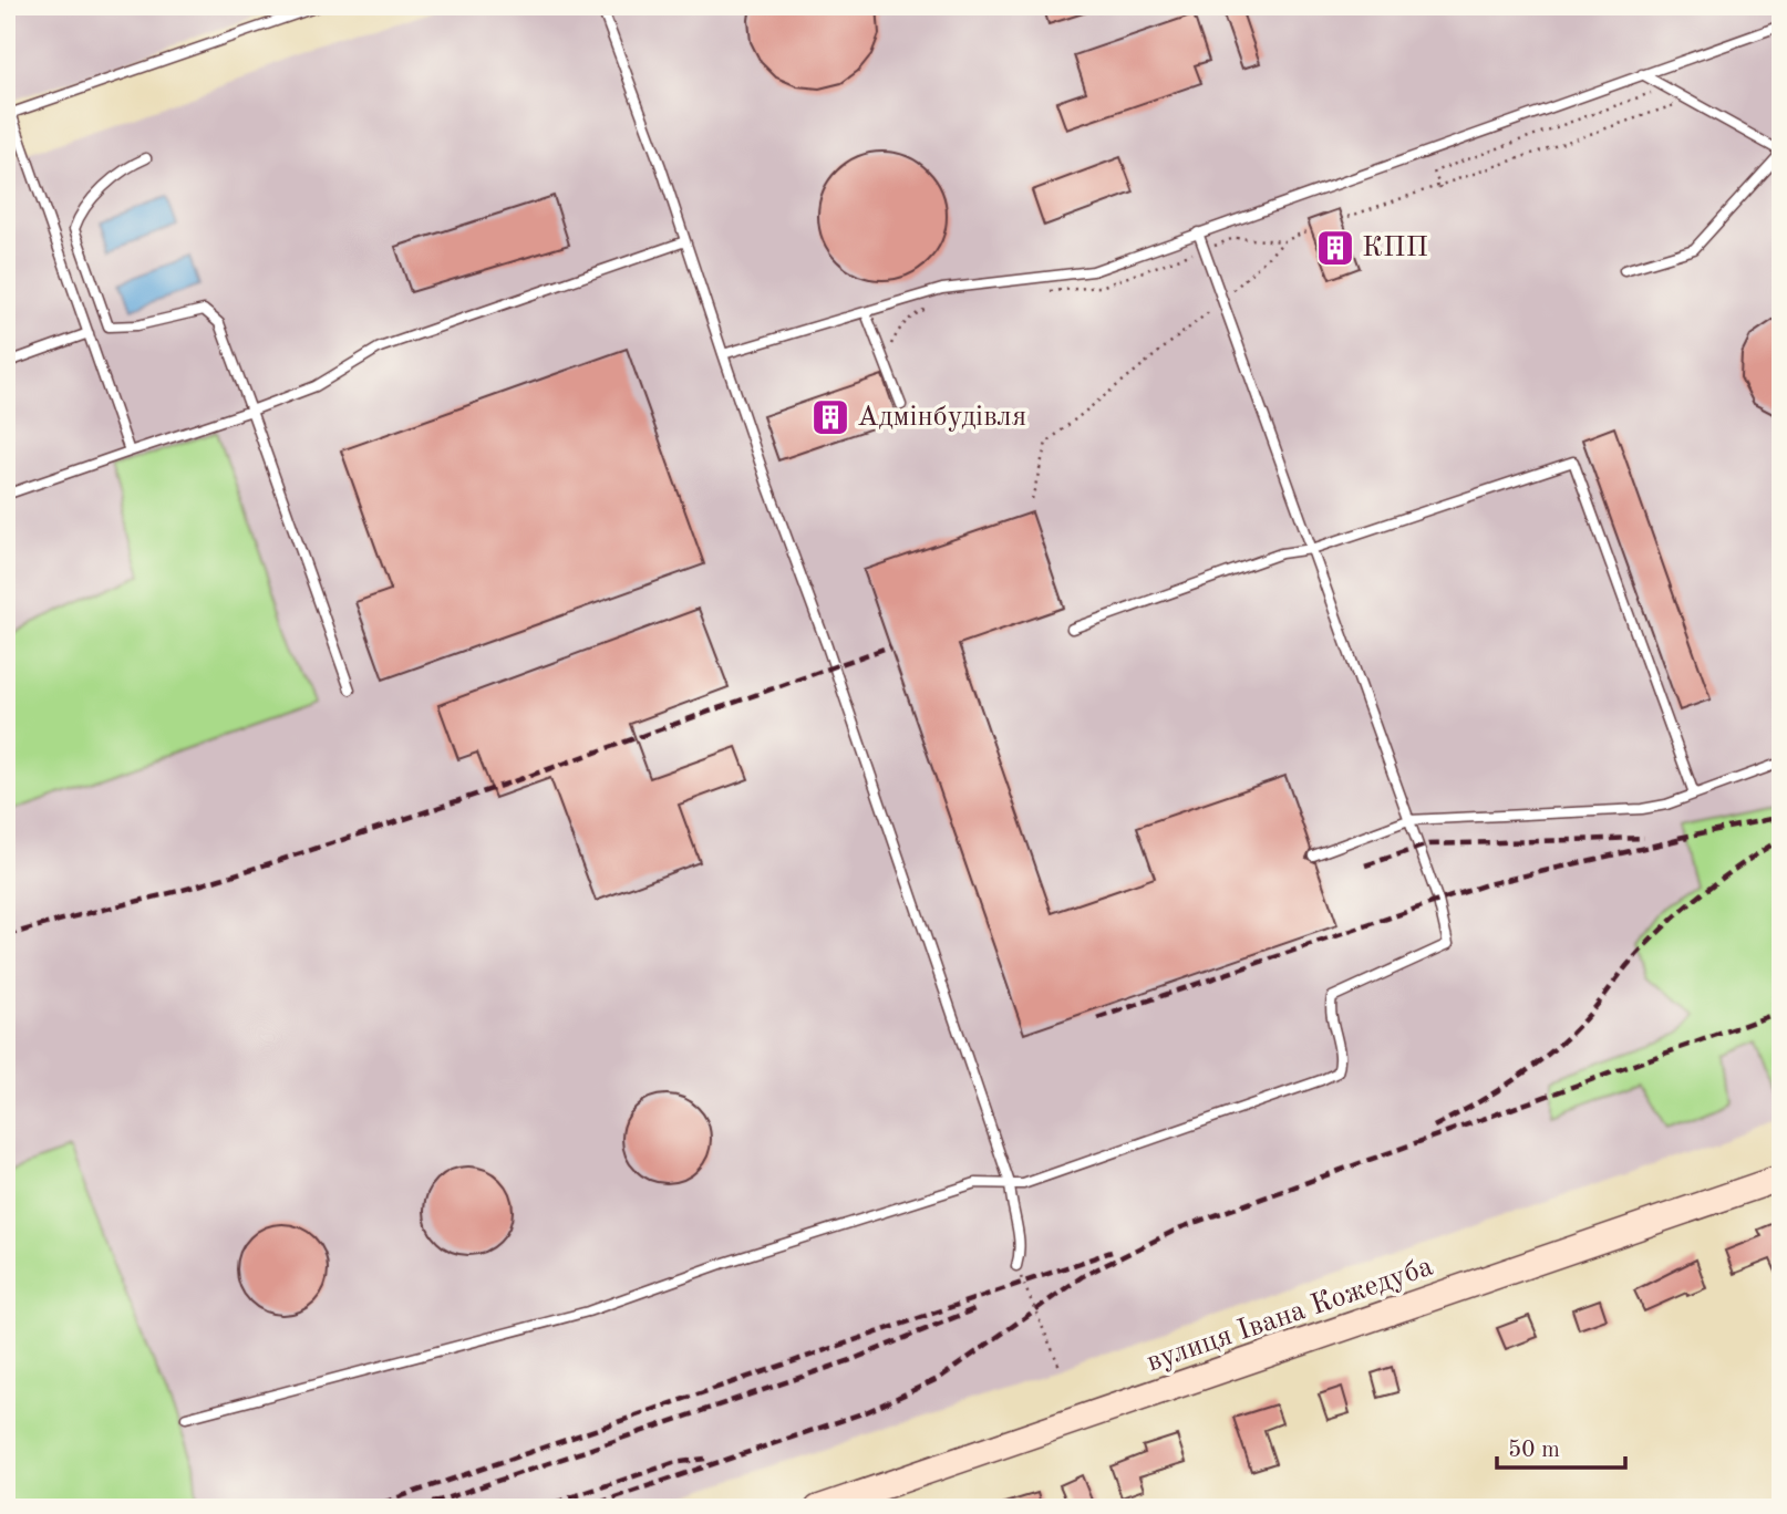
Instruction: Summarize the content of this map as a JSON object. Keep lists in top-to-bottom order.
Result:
{
  "streets": {
    "street": ["вулиця Івана Кожедуба"]
  },
  "places": {
    "building": ["КПП", "Адмінбудівля"]
  },
  "scale_bar": "50 m"
}
